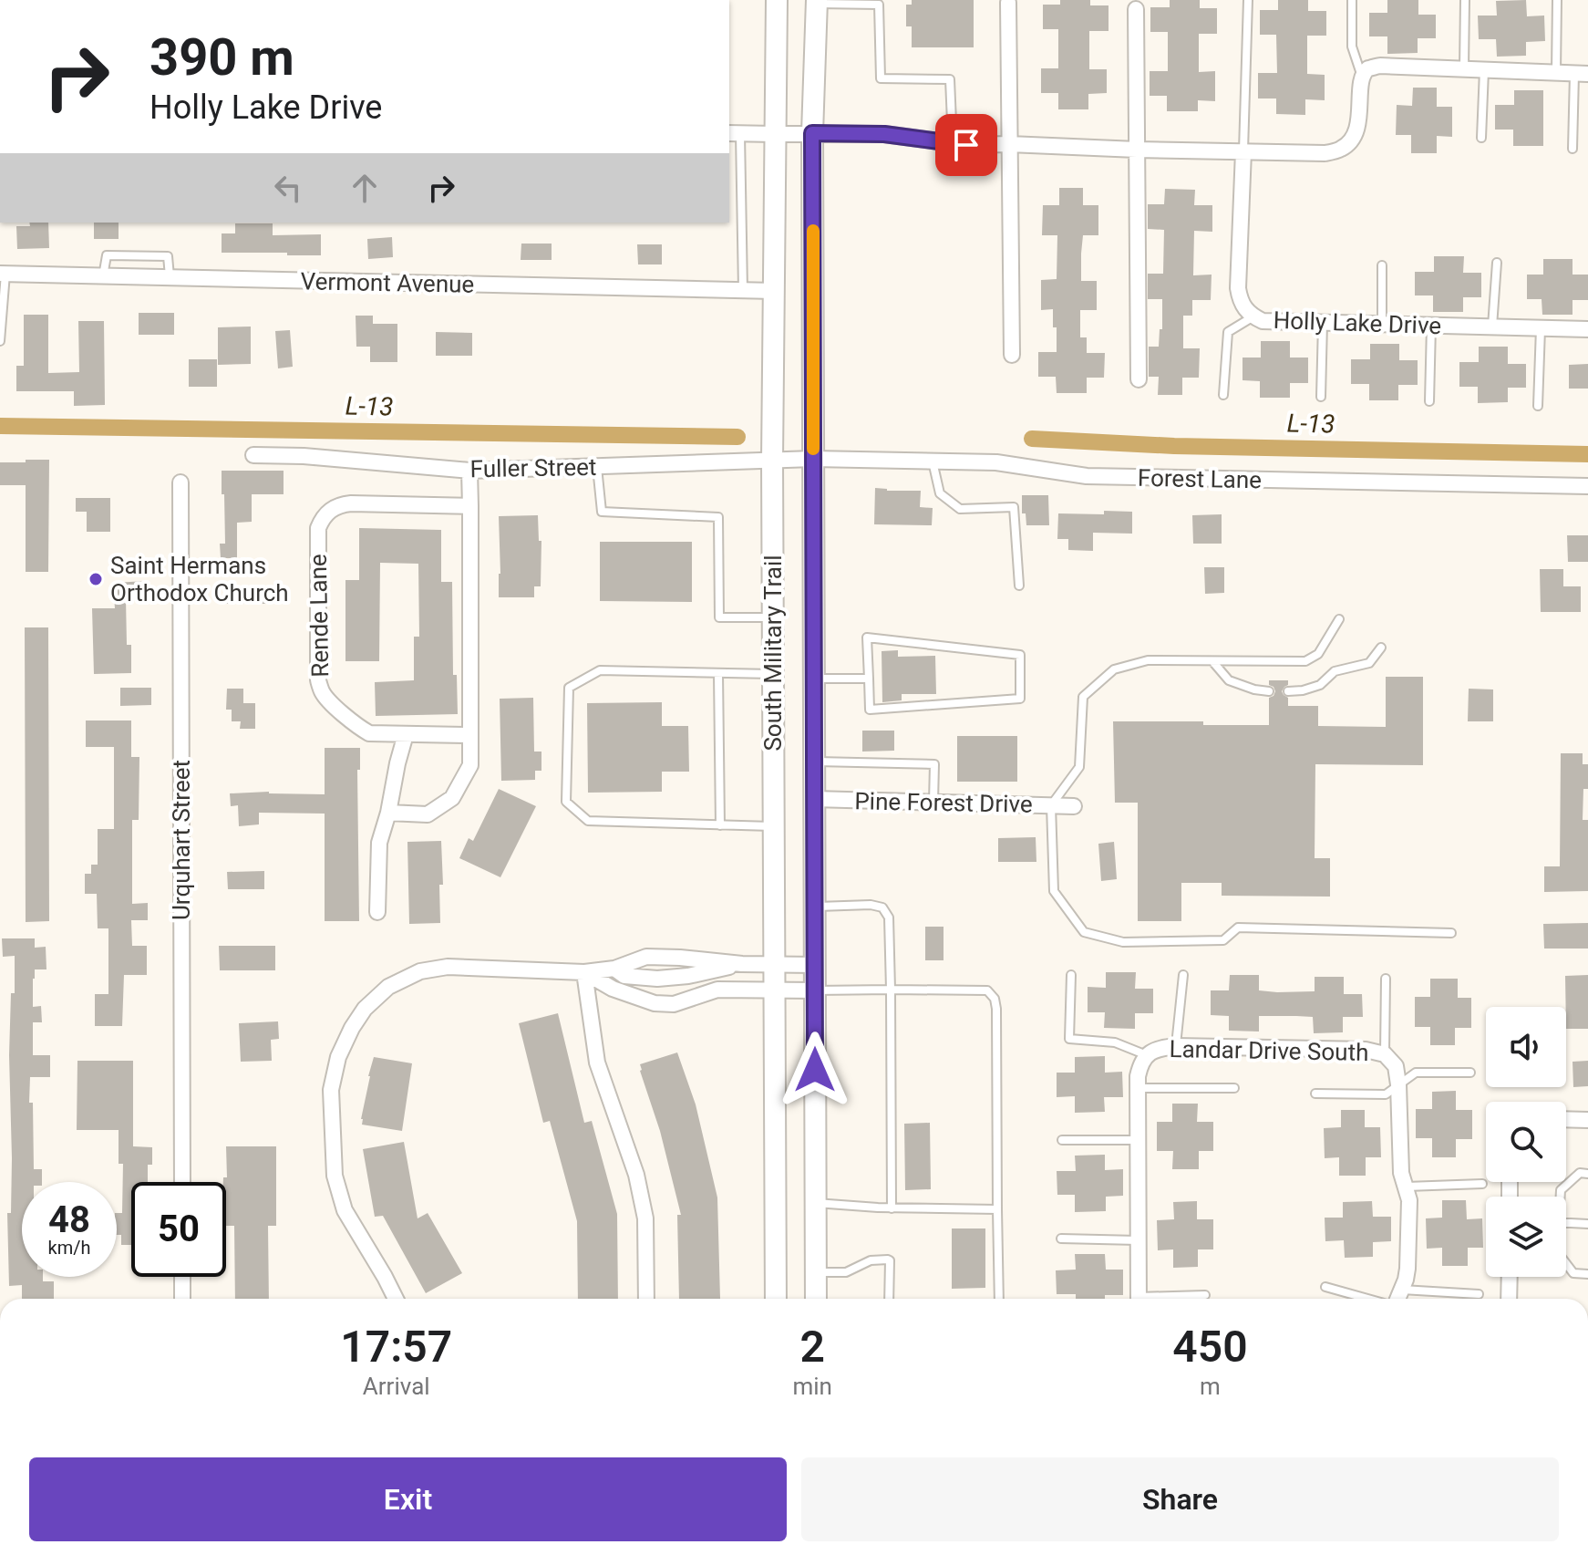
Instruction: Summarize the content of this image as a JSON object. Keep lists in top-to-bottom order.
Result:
{
  "streets": {
    "main road": ["South Military Trail"],
    "street": [
      "Vermont Avenue",
      "Holly Lake Drive",
      "Fuller Street",
      "Forest Lane",
      "Rende Lane",
      "Pine Forest Drive",
      "Urquhart Street",
      "Landar Drive South"
    ]
  },
  "crossings": [
    ["Vermont Avenue", "South Military Trail"],
    ["Fuller Street", "Forest Lane"],
    ["Fuller Street", "South Military Trail"],
    ["Forest Lane", "South Military Trail"],
    ["South Military Trail", "Pine Forest Drive"]
  ],
  "water": ["L-13"],
  "places": ["Saint Hermans Orthodox Church"],
  "page": {
    "turn": ["390 m", "Holly Lake Drive"],
    "speed": "48 km/h",
    "limit": "50",
    "eta": [
      "17:57",
      "Arrival",
      "2",
      "min",
      "450",
      "m"
    ],
    "buttons": ["Exit", "Share"]
  }
}
